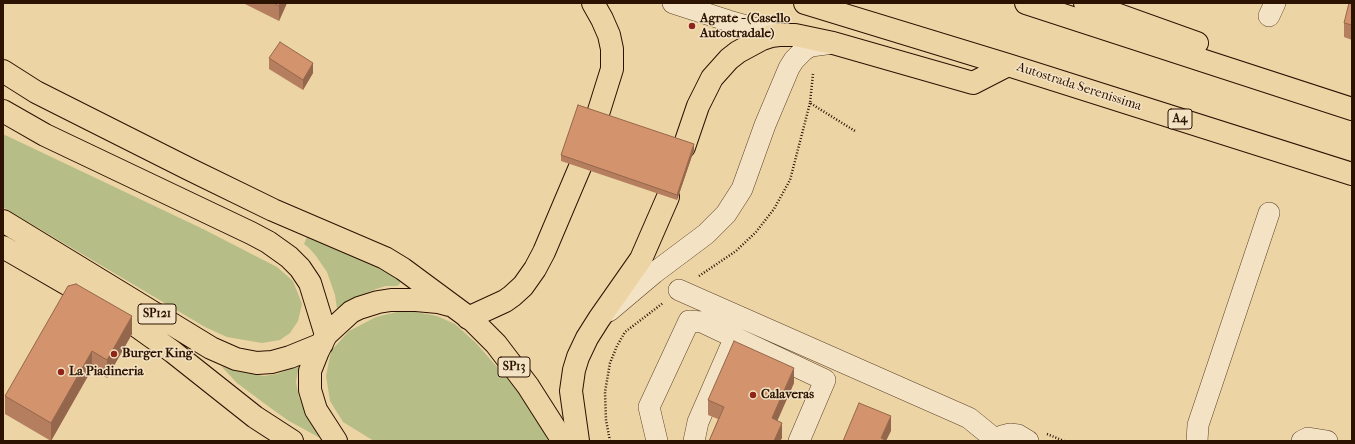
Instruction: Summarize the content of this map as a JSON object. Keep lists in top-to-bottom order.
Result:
{
  "streets": {
    "main road": [
      "Autostrada Serenissima",
      "A4",
      "SP121",
      "SP13"
    ]
  },
  "crossings": [
    ["SP121", "SP13"]
  ],
  "places": [
    "Agrate - (Casello Autostradale)",
    "Burger King",
    "La Piadineria",
    "Calaveras"
  ]
}
